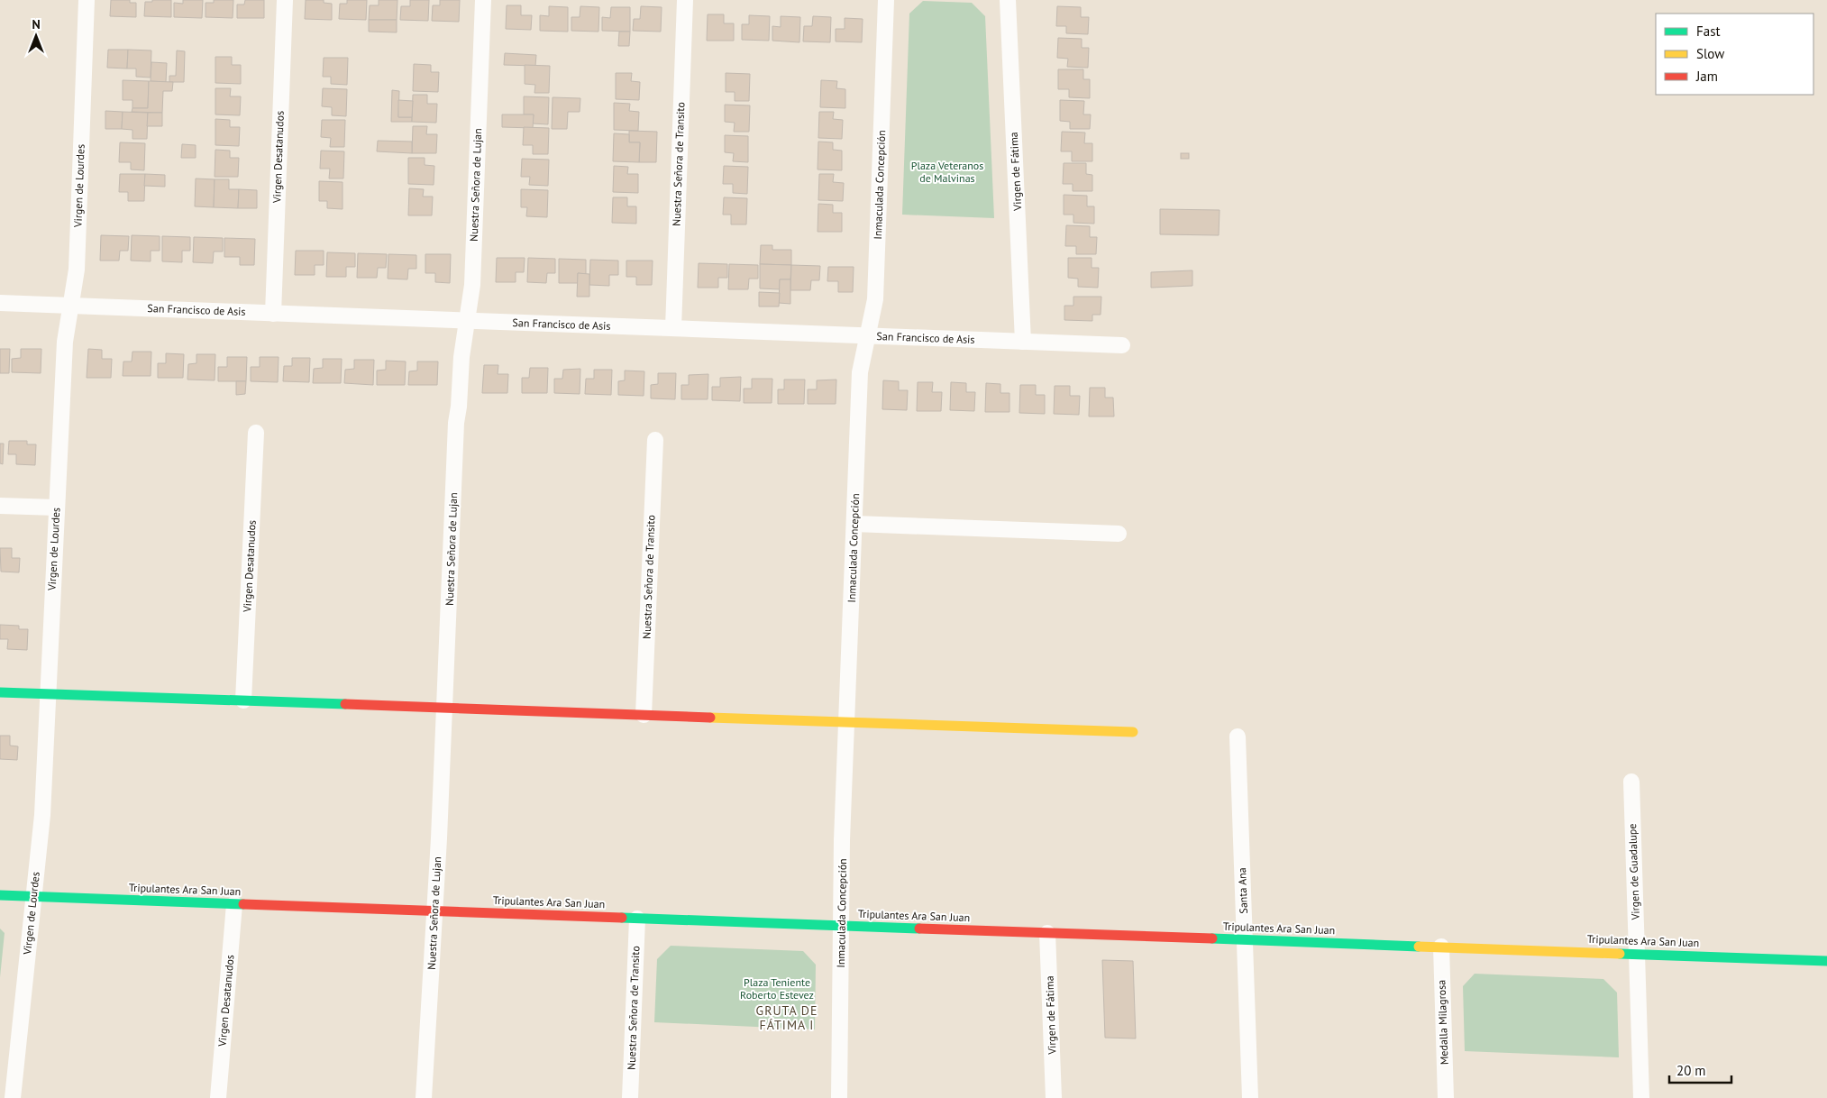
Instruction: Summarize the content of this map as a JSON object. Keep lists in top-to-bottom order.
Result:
{
  "streets": {
    "street": [
      "Virgen Desatanudos",
      "Nuestra Señora de Transito",
      "Virgen de Fátima",
      "Nuestra Señora de Lujan",
      "Inmaculada Concepción",
      "Virgen de Lourdes",
      "San Francisco de Asis",
      "Virgen de Guadalupe",
      "Tripulantes Ara San Juan",
      "Santa Ana",
      "Medalla Milagrosa"
    ]
  },
  "crossings": [
    ["Virgen Desatanudos", "San Francisco de Asis"],
    ["Virgen Desatanudos", "Tripulantes Ara San Juan"],
    ["Nuestra Señora de Transito", "San Francisco de Asis"],
    ["Nuestra Señora de Transito", "Tripulantes Ara San Juan"],
    ["Virgen de Fátima", "San Francisco de Asis"],
    ["Virgen de Fátima", "Tripulantes Ara San Juan"],
    ["Nuestra Señora de Lujan", "San Francisco de Asis"],
    ["Nuestra Señora de Lujan", "Tripulantes Ara San Juan"],
    ["Inmaculada Concepción", "San Francisco de Asis"],
    ["Inmaculada Concepción", "Tripulantes Ara San Juan"],
    ["Virgen de Lourdes", "San Francisco de Asis"],
    ["Virgen de Lourdes", "Tripulantes Ara San Juan"],
    ["Virgen de Guadalupe", "Tripulantes Ara San Juan"],
    ["Tripulantes Ara San Juan", "Santa Ana"],
    ["Tripulantes Ara San Juan", "Medalla Milagrosa"]
  ],
  "districts": ["GRUTA DE FÁTIMA I"],
  "parks": ["Plaza Veteranos de Malvinas", "Plaza Teniente Roberto Estevez"],
  "legend": ["Fast", "Slow", "Jam"],
  "scale_bar": "20 m",
  "north": "top"
}
